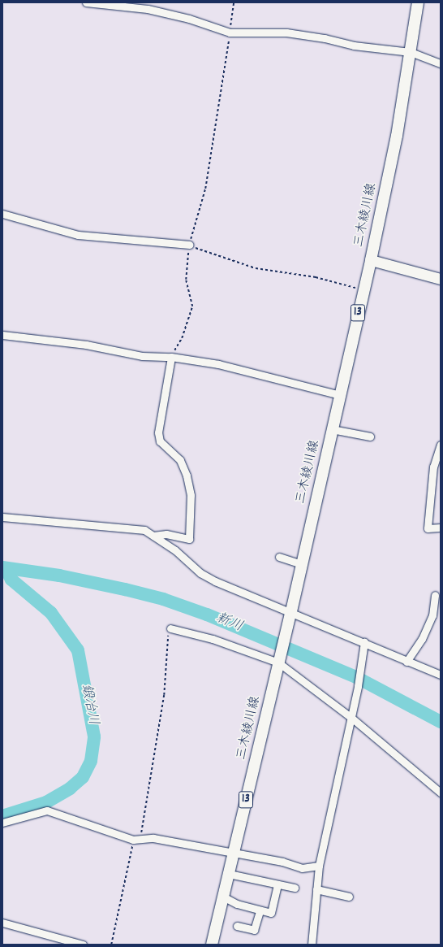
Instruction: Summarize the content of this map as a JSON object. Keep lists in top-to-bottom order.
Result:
{
  "streets": {
    "main road": ["三木綾川線", "13"]
  },
  "water": ["新川", "鍛冶川"]
}
